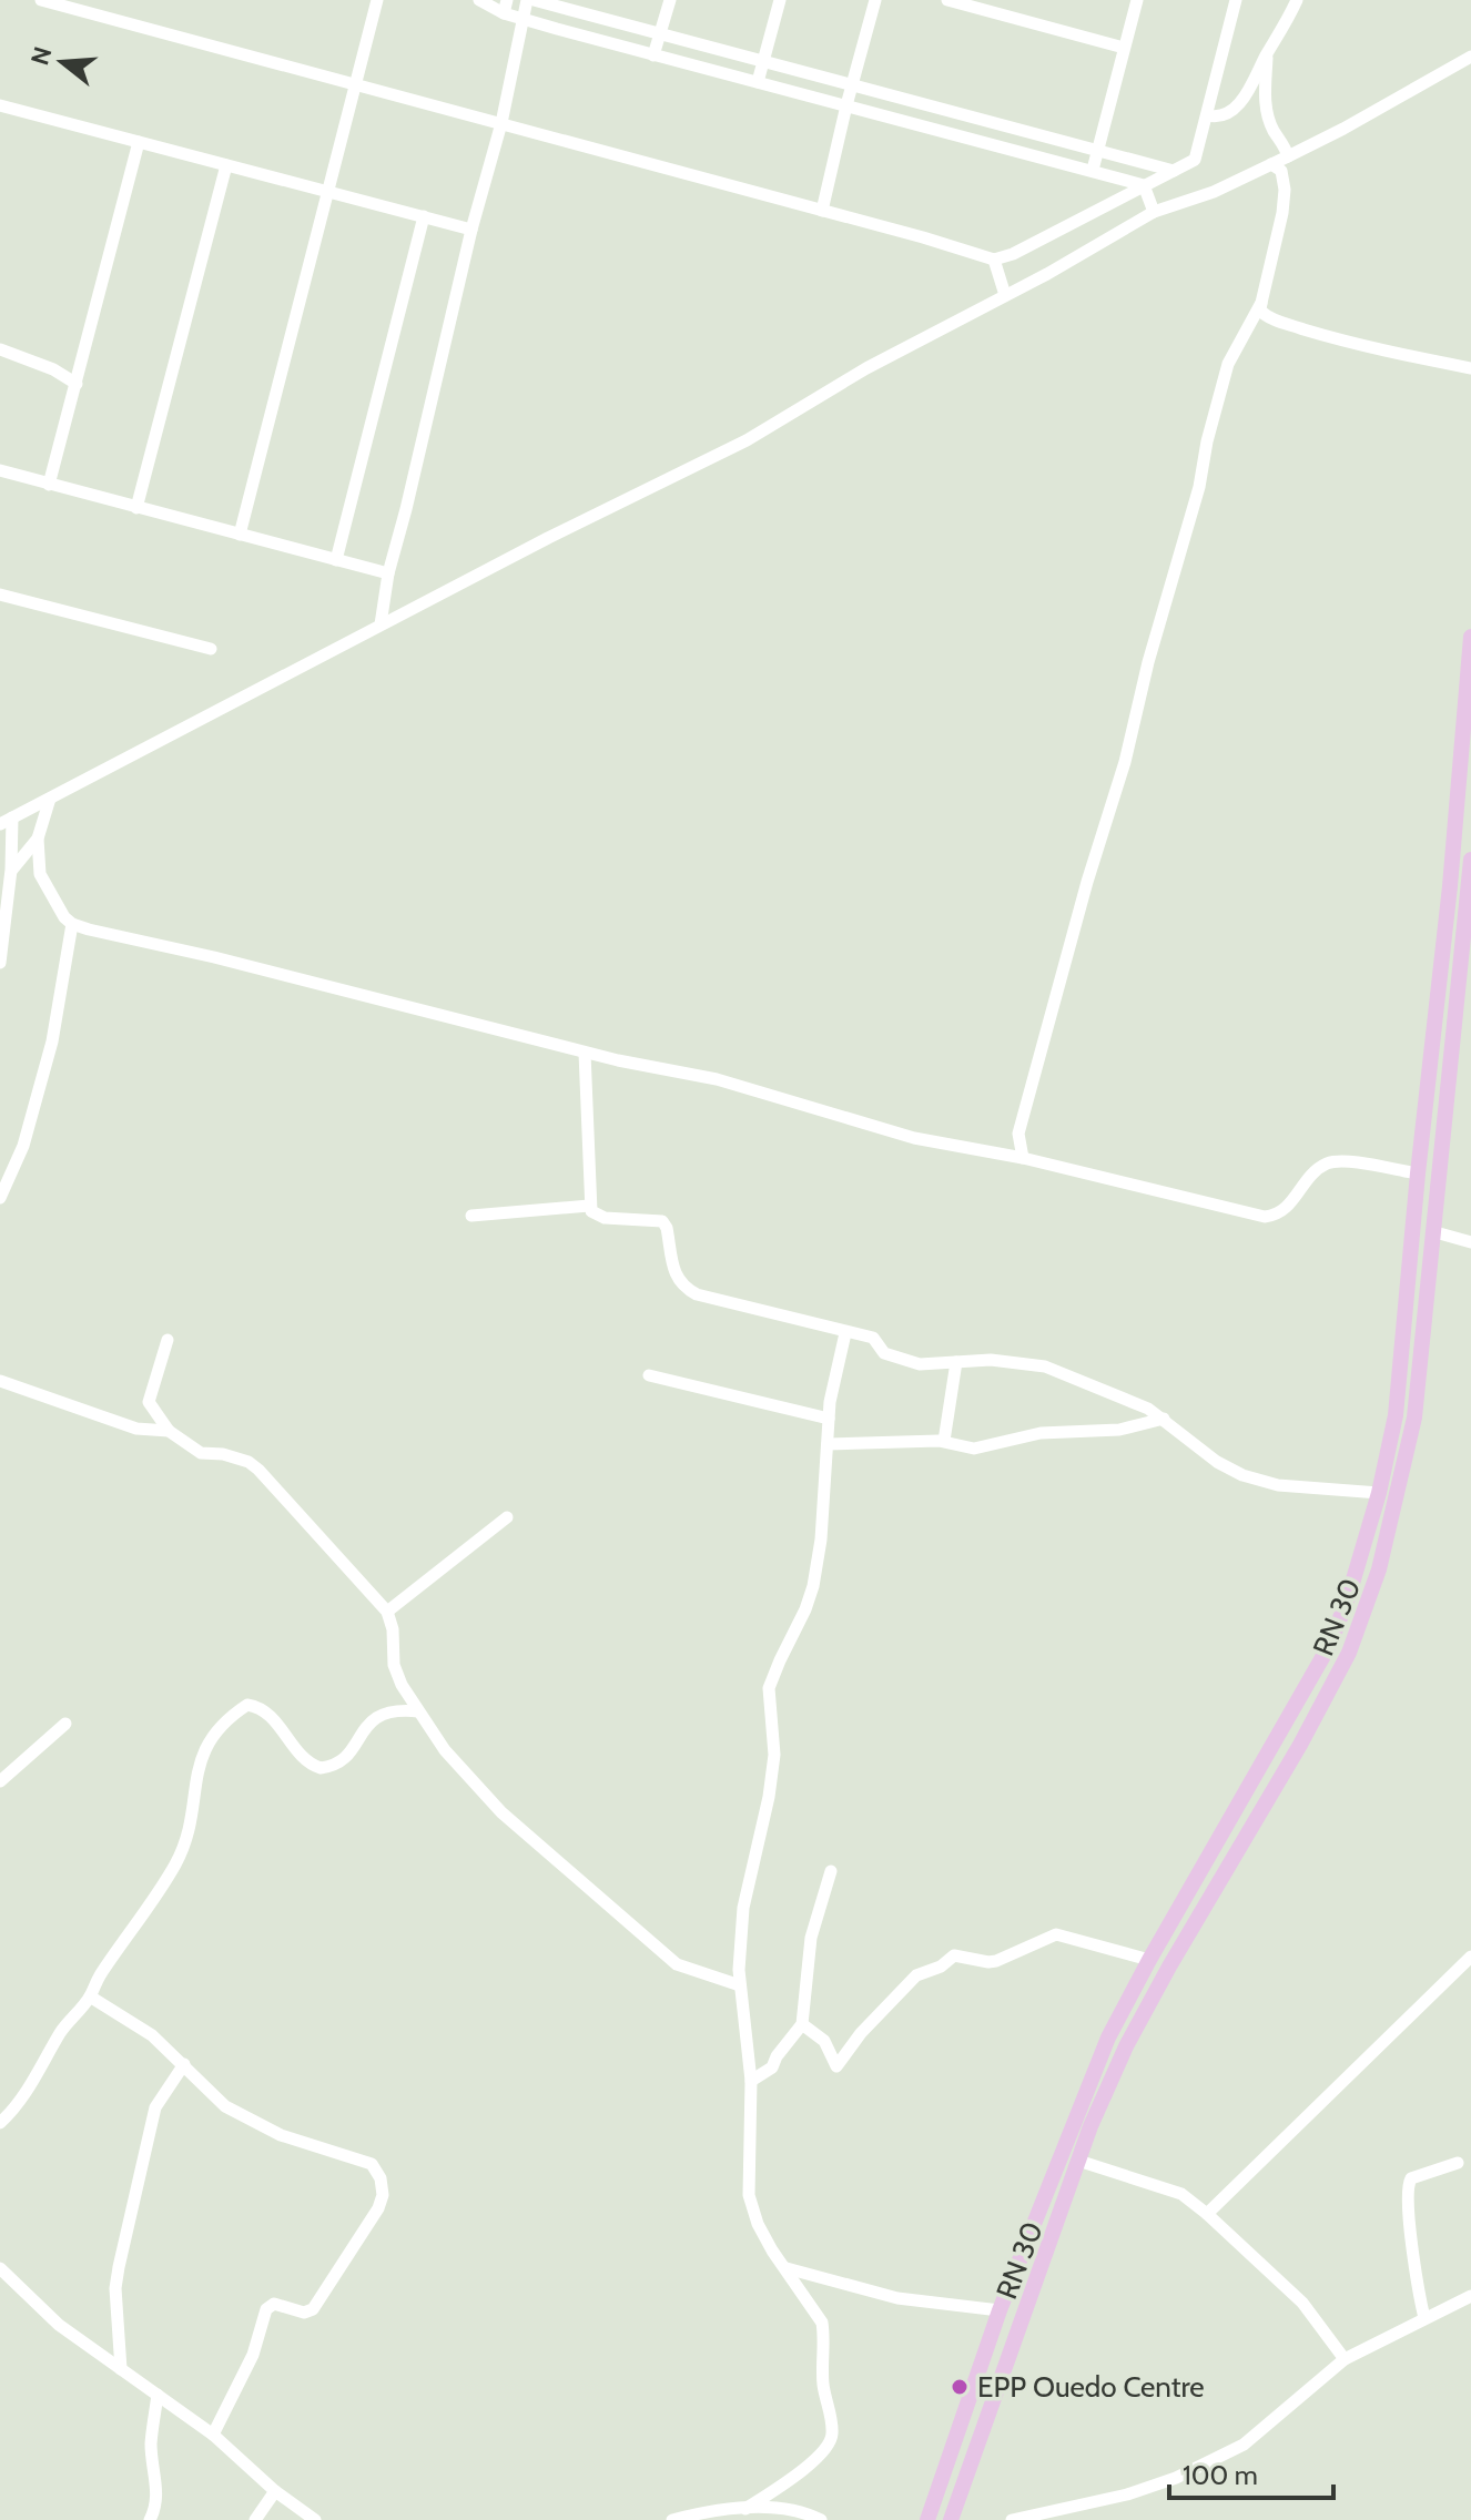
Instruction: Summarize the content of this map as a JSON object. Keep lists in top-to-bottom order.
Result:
{
  "streets": {
    "main road": ["RN 30"]
  },
  "places": ["EPP Ouedo Centre"],
  "scale_bar": "100 m",
  "north": "left"
}
